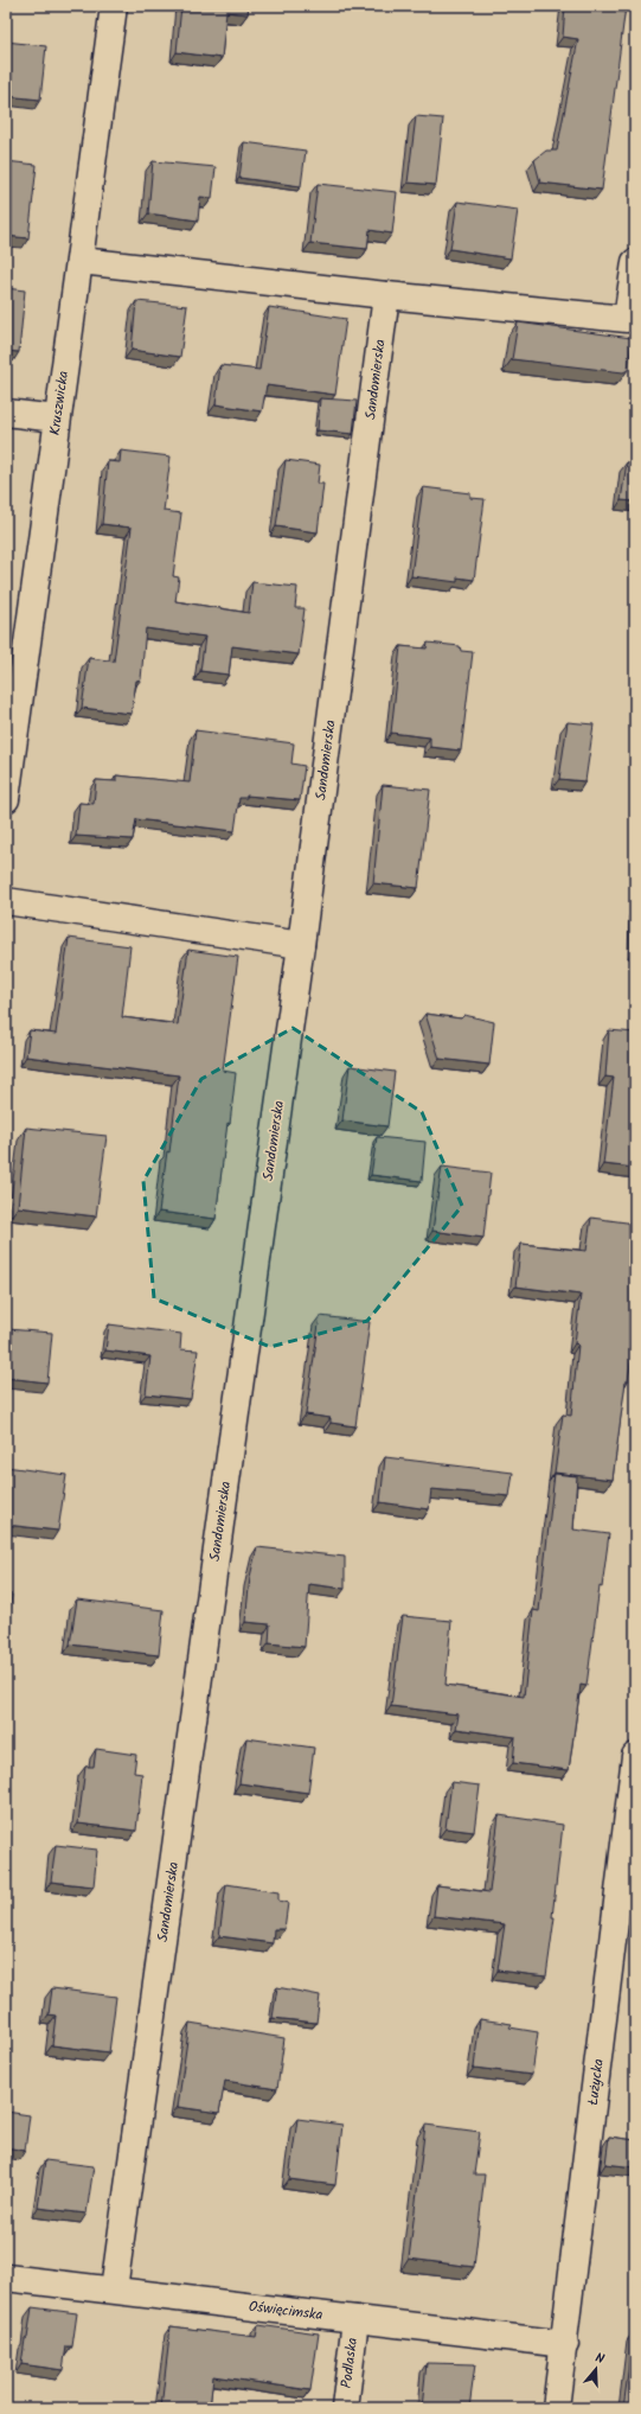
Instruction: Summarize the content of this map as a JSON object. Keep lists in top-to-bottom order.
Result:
{
  "streets": {
    "street": [
      "Sandomierska",
      "Kruszwicka",
      "Łużycka",
      "Oświęcimska",
      "Podlaska"
    ]
  },
  "crossings": [
    ["Sandomierska", "Oświęcimska"],
    ["Łużycka", "Oświęcimska"],
    ["Oświęcimska", "Podlaska"]
  ],
  "north": "top"
}
